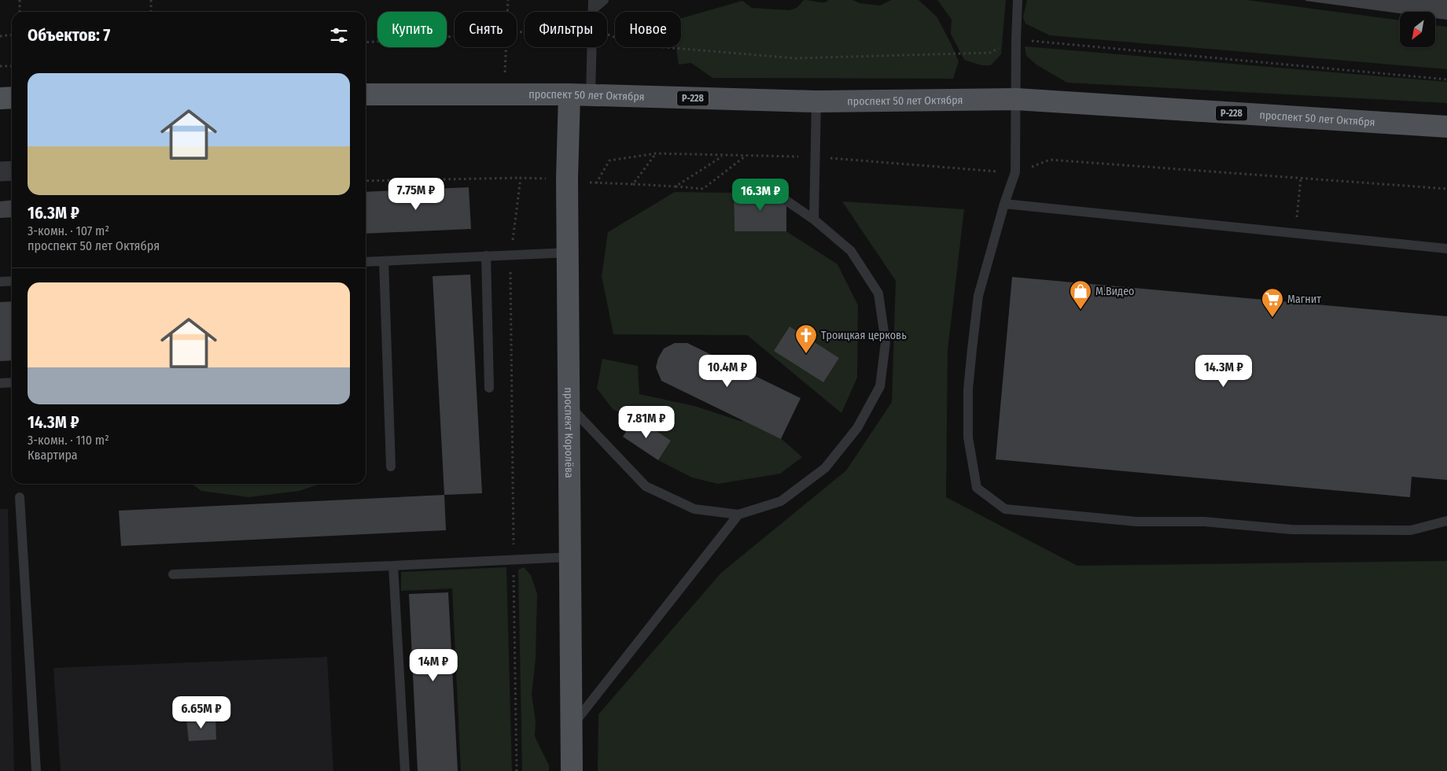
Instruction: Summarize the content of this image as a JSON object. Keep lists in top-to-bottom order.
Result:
{
  "streets": {
    "main road": ["проспект 50 лет Октября", "Р-228", "проспект Королёва"]
  },
  "crossings": [
    ["проспект 50 лет Октября", "проспект Королёва"]
  ],
  "places": {
    "shop": ["М.Видео"],
    "supermarket": ["Магнит"],
    "church": ["Троицкая церковь"]
  },
  "north": "bottom left",
  "page": {
    "chip": [
      "Купить",
      "Снять",
      "Фильтры",
      "Новое"
    ],
    "heading": "Объектов: 7",
    "list": [
      {
        "name": "16.3M ₽",
        "note": "3-комн. · 107 m² · проспект 50 лет Октября"
      },
      {
        "name": "14.3M ₽",
        "note": "3-комн. · 110 m² · Квартира"
      }
    ],
    "price": [
      "7.75M ₽",
      "16.3M ₽",
      "10.4M ₽",
      "14.3M ₽",
      "7.81M ₽",
      "14M ₽",
      "6.65M ₽"
    ]
  }
}
